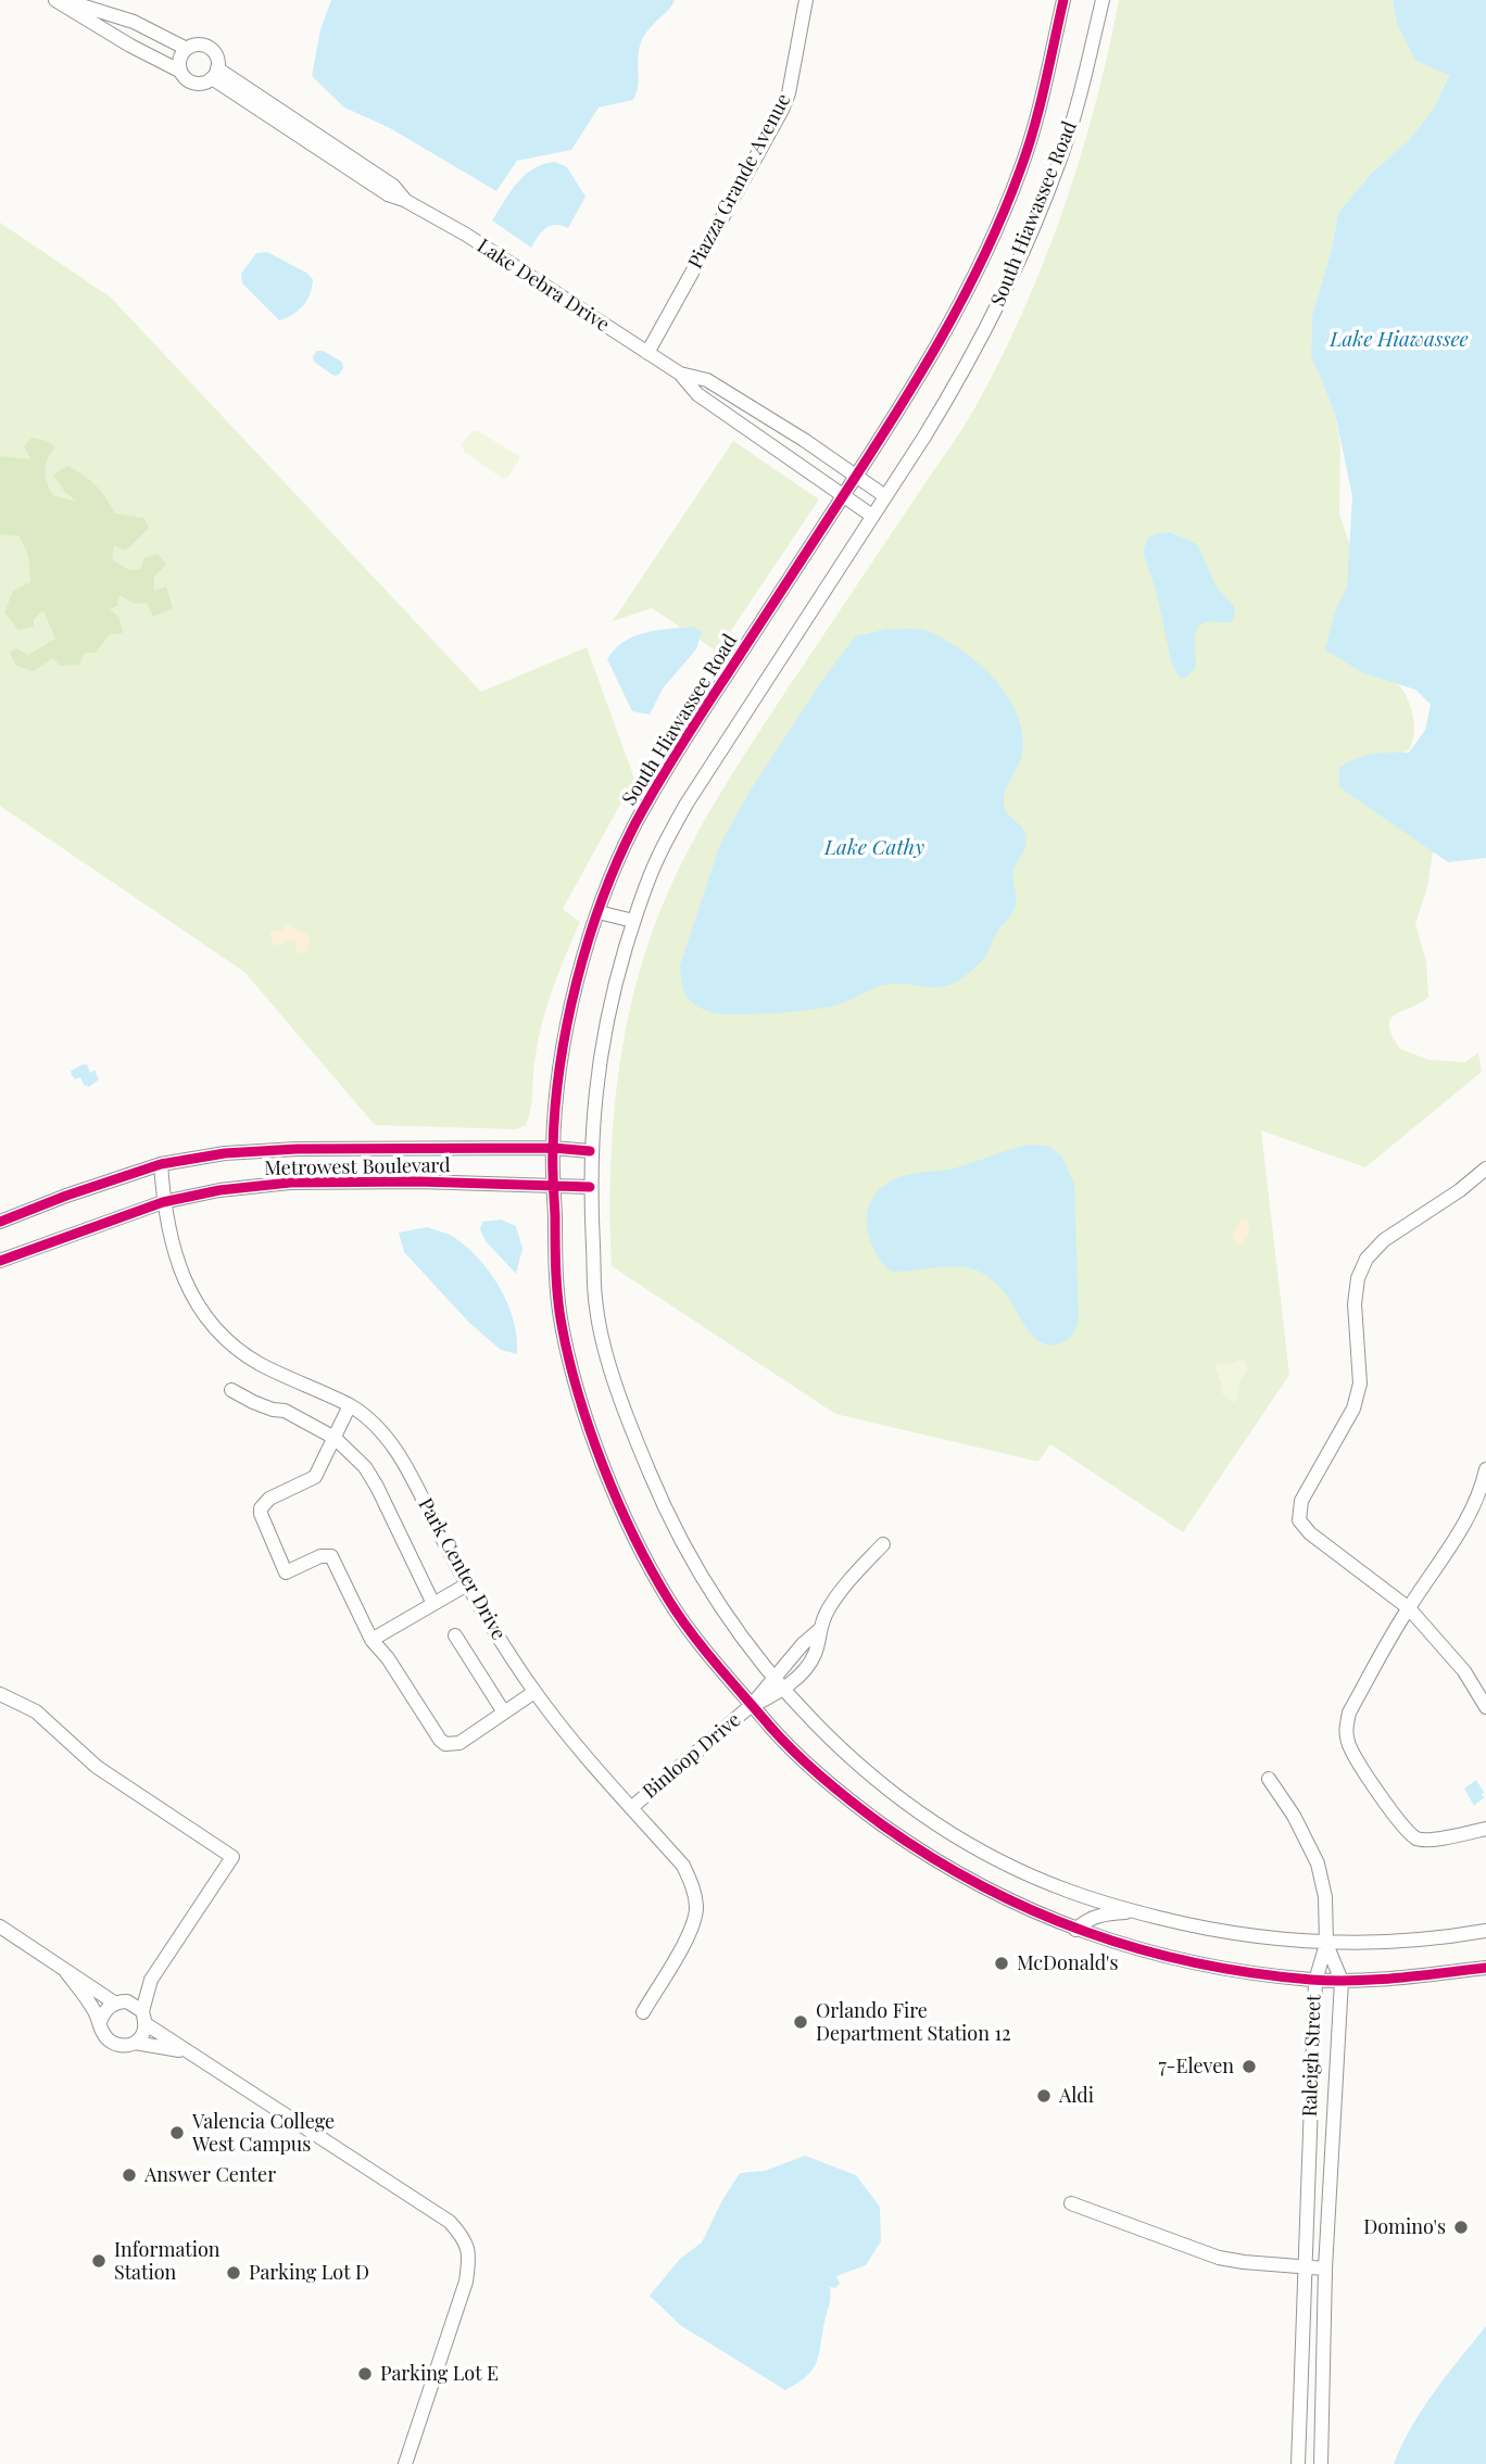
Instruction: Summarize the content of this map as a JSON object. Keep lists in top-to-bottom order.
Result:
{
  "streets": {
    "street": [
      "Piazza Grande Avenue",
      "South Hiawassee Road",
      "Lake Debra Drive",
      "Metrowest Boulevard",
      "Park Center Drive",
      "Binloop Drive",
      "Raleigh Street"
    ]
  },
  "crossings": [
    ["Piazza Grande Avenue", "Lake Debra Drive"],
    ["South Hiawassee Road", "Lake Debra Drive"],
    ["South Hiawassee Road", "Metrowest Boulevard"],
    ["South Hiawassee Road", "Binloop Drive"],
    ["South Hiawassee Road", "Raleigh Street"],
    ["Metrowest Boulevard", "Park Center Drive"],
    ["Park Center Drive", "Binloop Drive"]
  ],
  "water": ["Lake Hiawassee", "Lake Cathy"],
  "places": [
    "McDonald's",
    "Orlando Fire Department Station 12",
    "7-Eleven",
    "Aldi",
    "Valencia College West Campus",
    "Answer Center",
    "Domino's",
    "Information Station",
    "Parking Lot D",
    "Parking Lot E"
  ]
}
